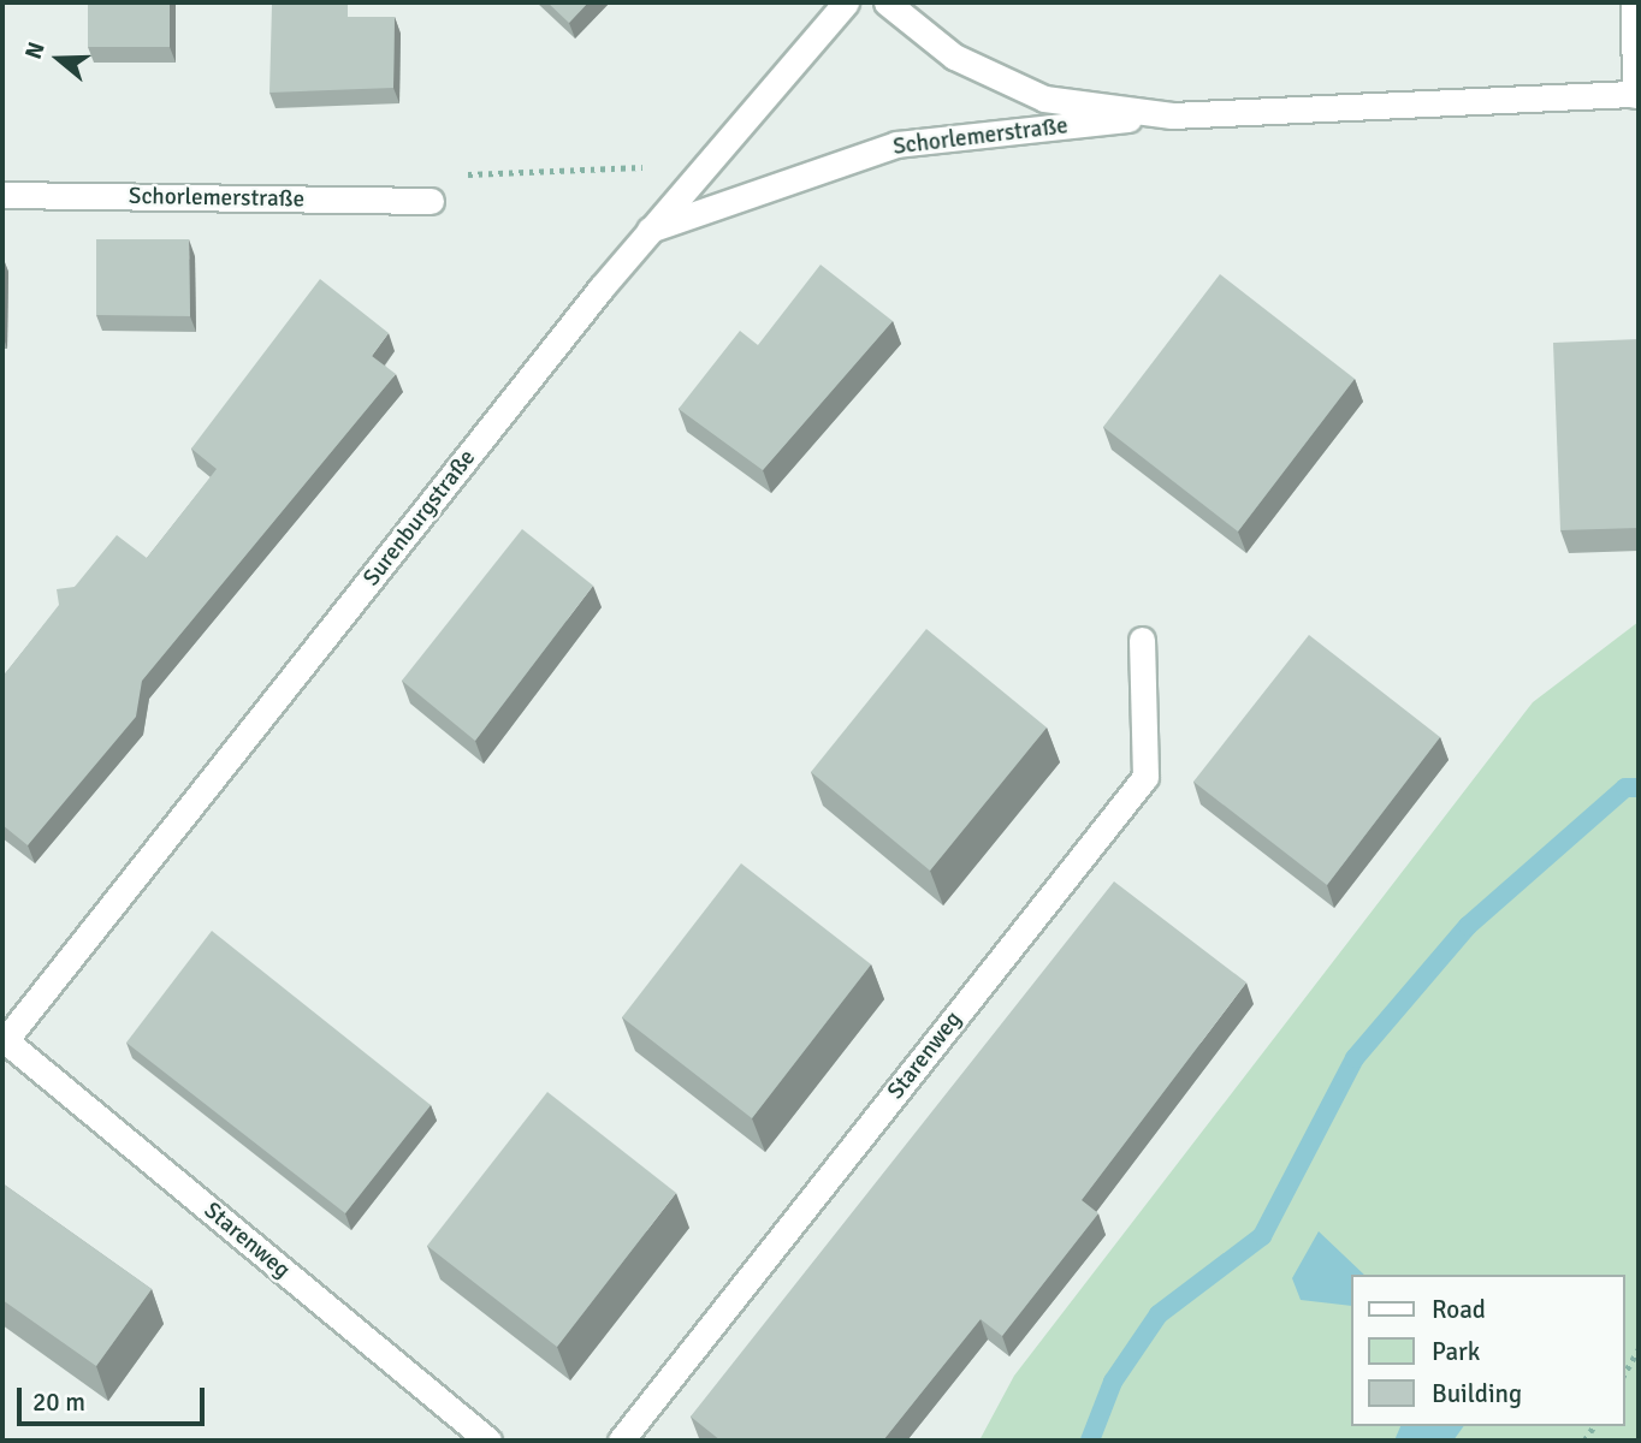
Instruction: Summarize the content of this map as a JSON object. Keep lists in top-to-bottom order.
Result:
{
  "streets": {
    "street": ["Schorlemerstraße", "Surenburgstraße", "Starenweg"]
  },
  "crossings": [
    ["Schorlemerstraße", "Surenburgstraße"],
    ["Surenburgstraße", "Starenweg"]
  ],
  "legend": ["Road", "Park", "Building"],
  "scale_bar": "20 m",
  "north": "left"
}
